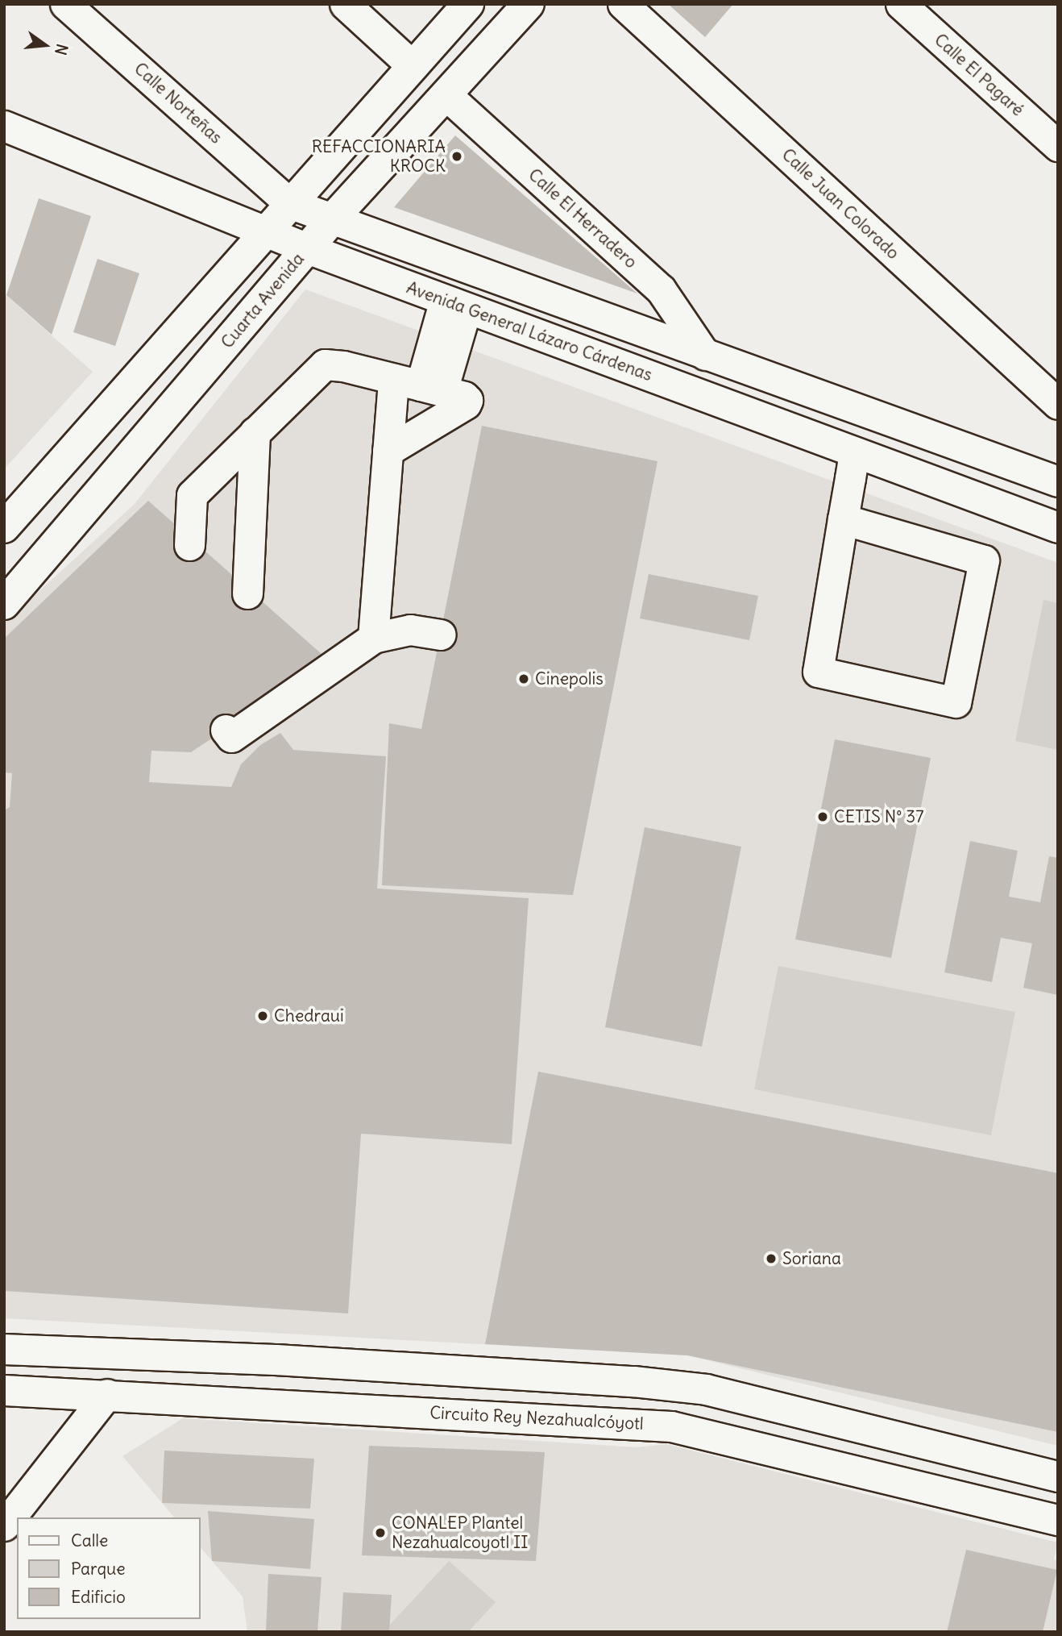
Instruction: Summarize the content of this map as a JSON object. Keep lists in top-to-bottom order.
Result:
{
  "streets": {
    "main road": ["Cuarta Avenida"],
    "street": [
      "Calle El Pagaré",
      "Calle Norteñas",
      "Calle Juan Colorado",
      "Calle El Herradero",
      "Avenida General Lázaro Cárdenas",
      "Circuito Rey Nezahualcóyotl"
    ]
  },
  "crossings": [
    ["Calle El Herradero", "Cuarta Avenida"],
    ["Cuarta Avenida", "Avenida General Lázaro Cárdenas"]
  ],
  "places": [
    "REFACCIONARIA KROCK",
    "Cinepolis",
    "CETIS N° 37",
    "Chedraui",
    "Soriana",
    "CONALEP Plantel Nezahualcoyotl II"
  ],
  "legend": ["Calle", "Parque", "Edificio"],
  "north": "right"
}
